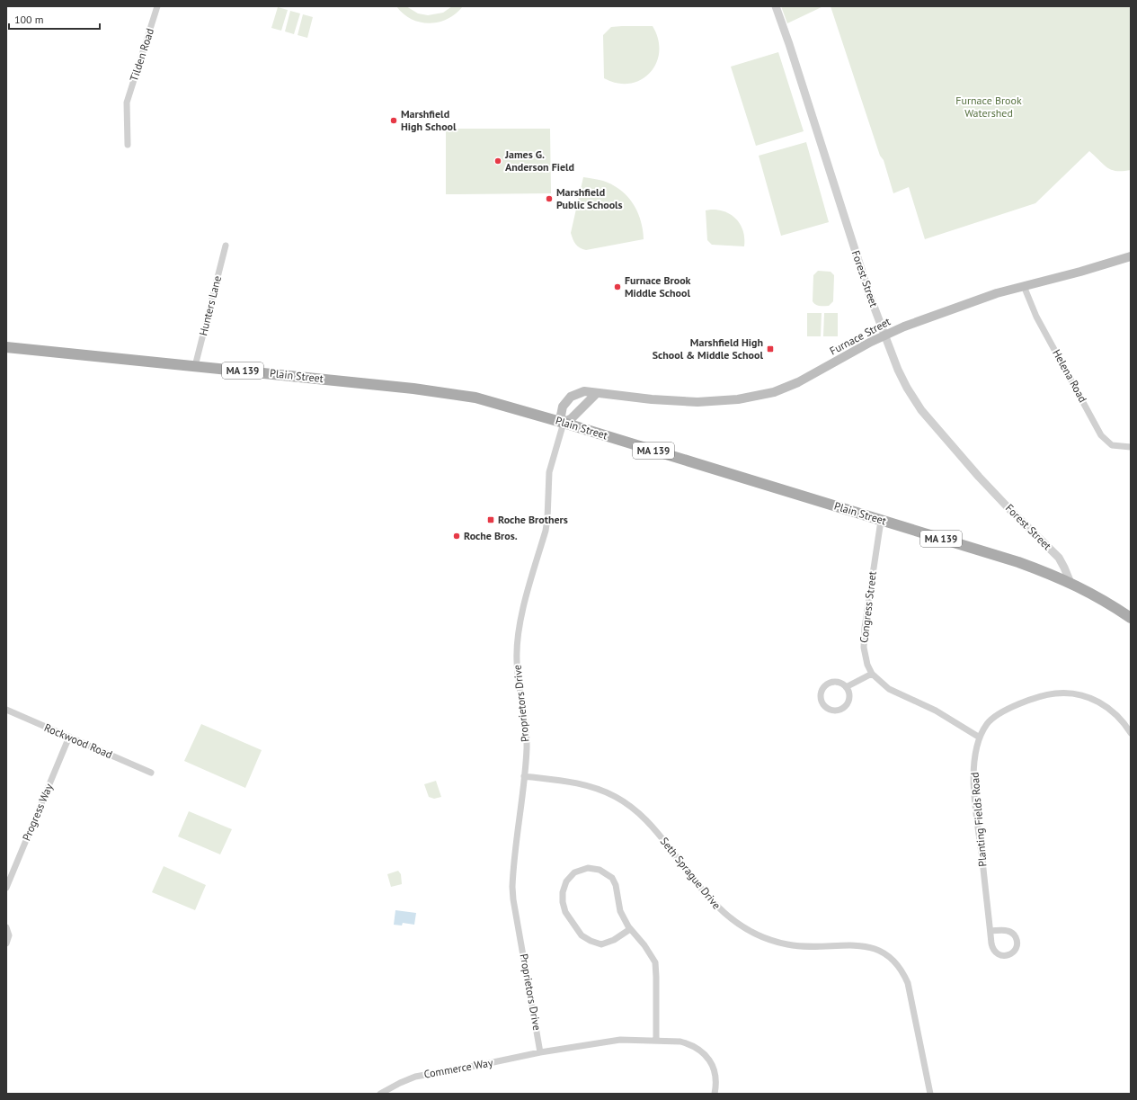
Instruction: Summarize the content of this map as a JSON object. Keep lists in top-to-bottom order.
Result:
{
  "streets": {
    "main road": ["Furnace Street", "MA 139", "Plain Street"],
    "street": [
      "Tilden Road",
      "Forest Street",
      "Hunters Lane",
      "Helena Road",
      "Congress Street",
      "Proprietors Drive",
      "Rockwood Road",
      "Progress Way",
      "Planting Fields Road",
      "Seth Sprague Drive",
      "Commerce Way"
    ]
  },
  "crossings": [
    ["Forest Street", "Furnace Street"],
    ["Forest Street", "Plain Street"],
    ["Hunters Lane", "Plain Street"],
    ["Furnace Street", "Plain Street"],
    ["Furnace Street", "Helena Road"],
    ["Furnace Street", "Proprietors Drive"],
    ["Plain Street", "Congress Street"],
    ["Plain Street", "Proprietors Drive"],
    ["Congress Street", "Planting Fields Road"],
    ["Proprietors Drive", "Seth Sprague Drive"],
    ["Proprietors Drive", "Commerce Way"],
    ["Rockwood Road", "Progress Way"]
  ],
  "parks": ["Furnace Brook Watershed"],
  "places": {
    "other": [
      "Marshfield High School",
      "James G. Anderson Field",
      "Marshfield Public Schools",
      "Furnace Brook Middle School",
      "Roche Bros."
    ],
    "transit": ["Marshfield High School & Middle School", "Roche Brothers"]
  },
  "scale_bar": "100 m"
}
